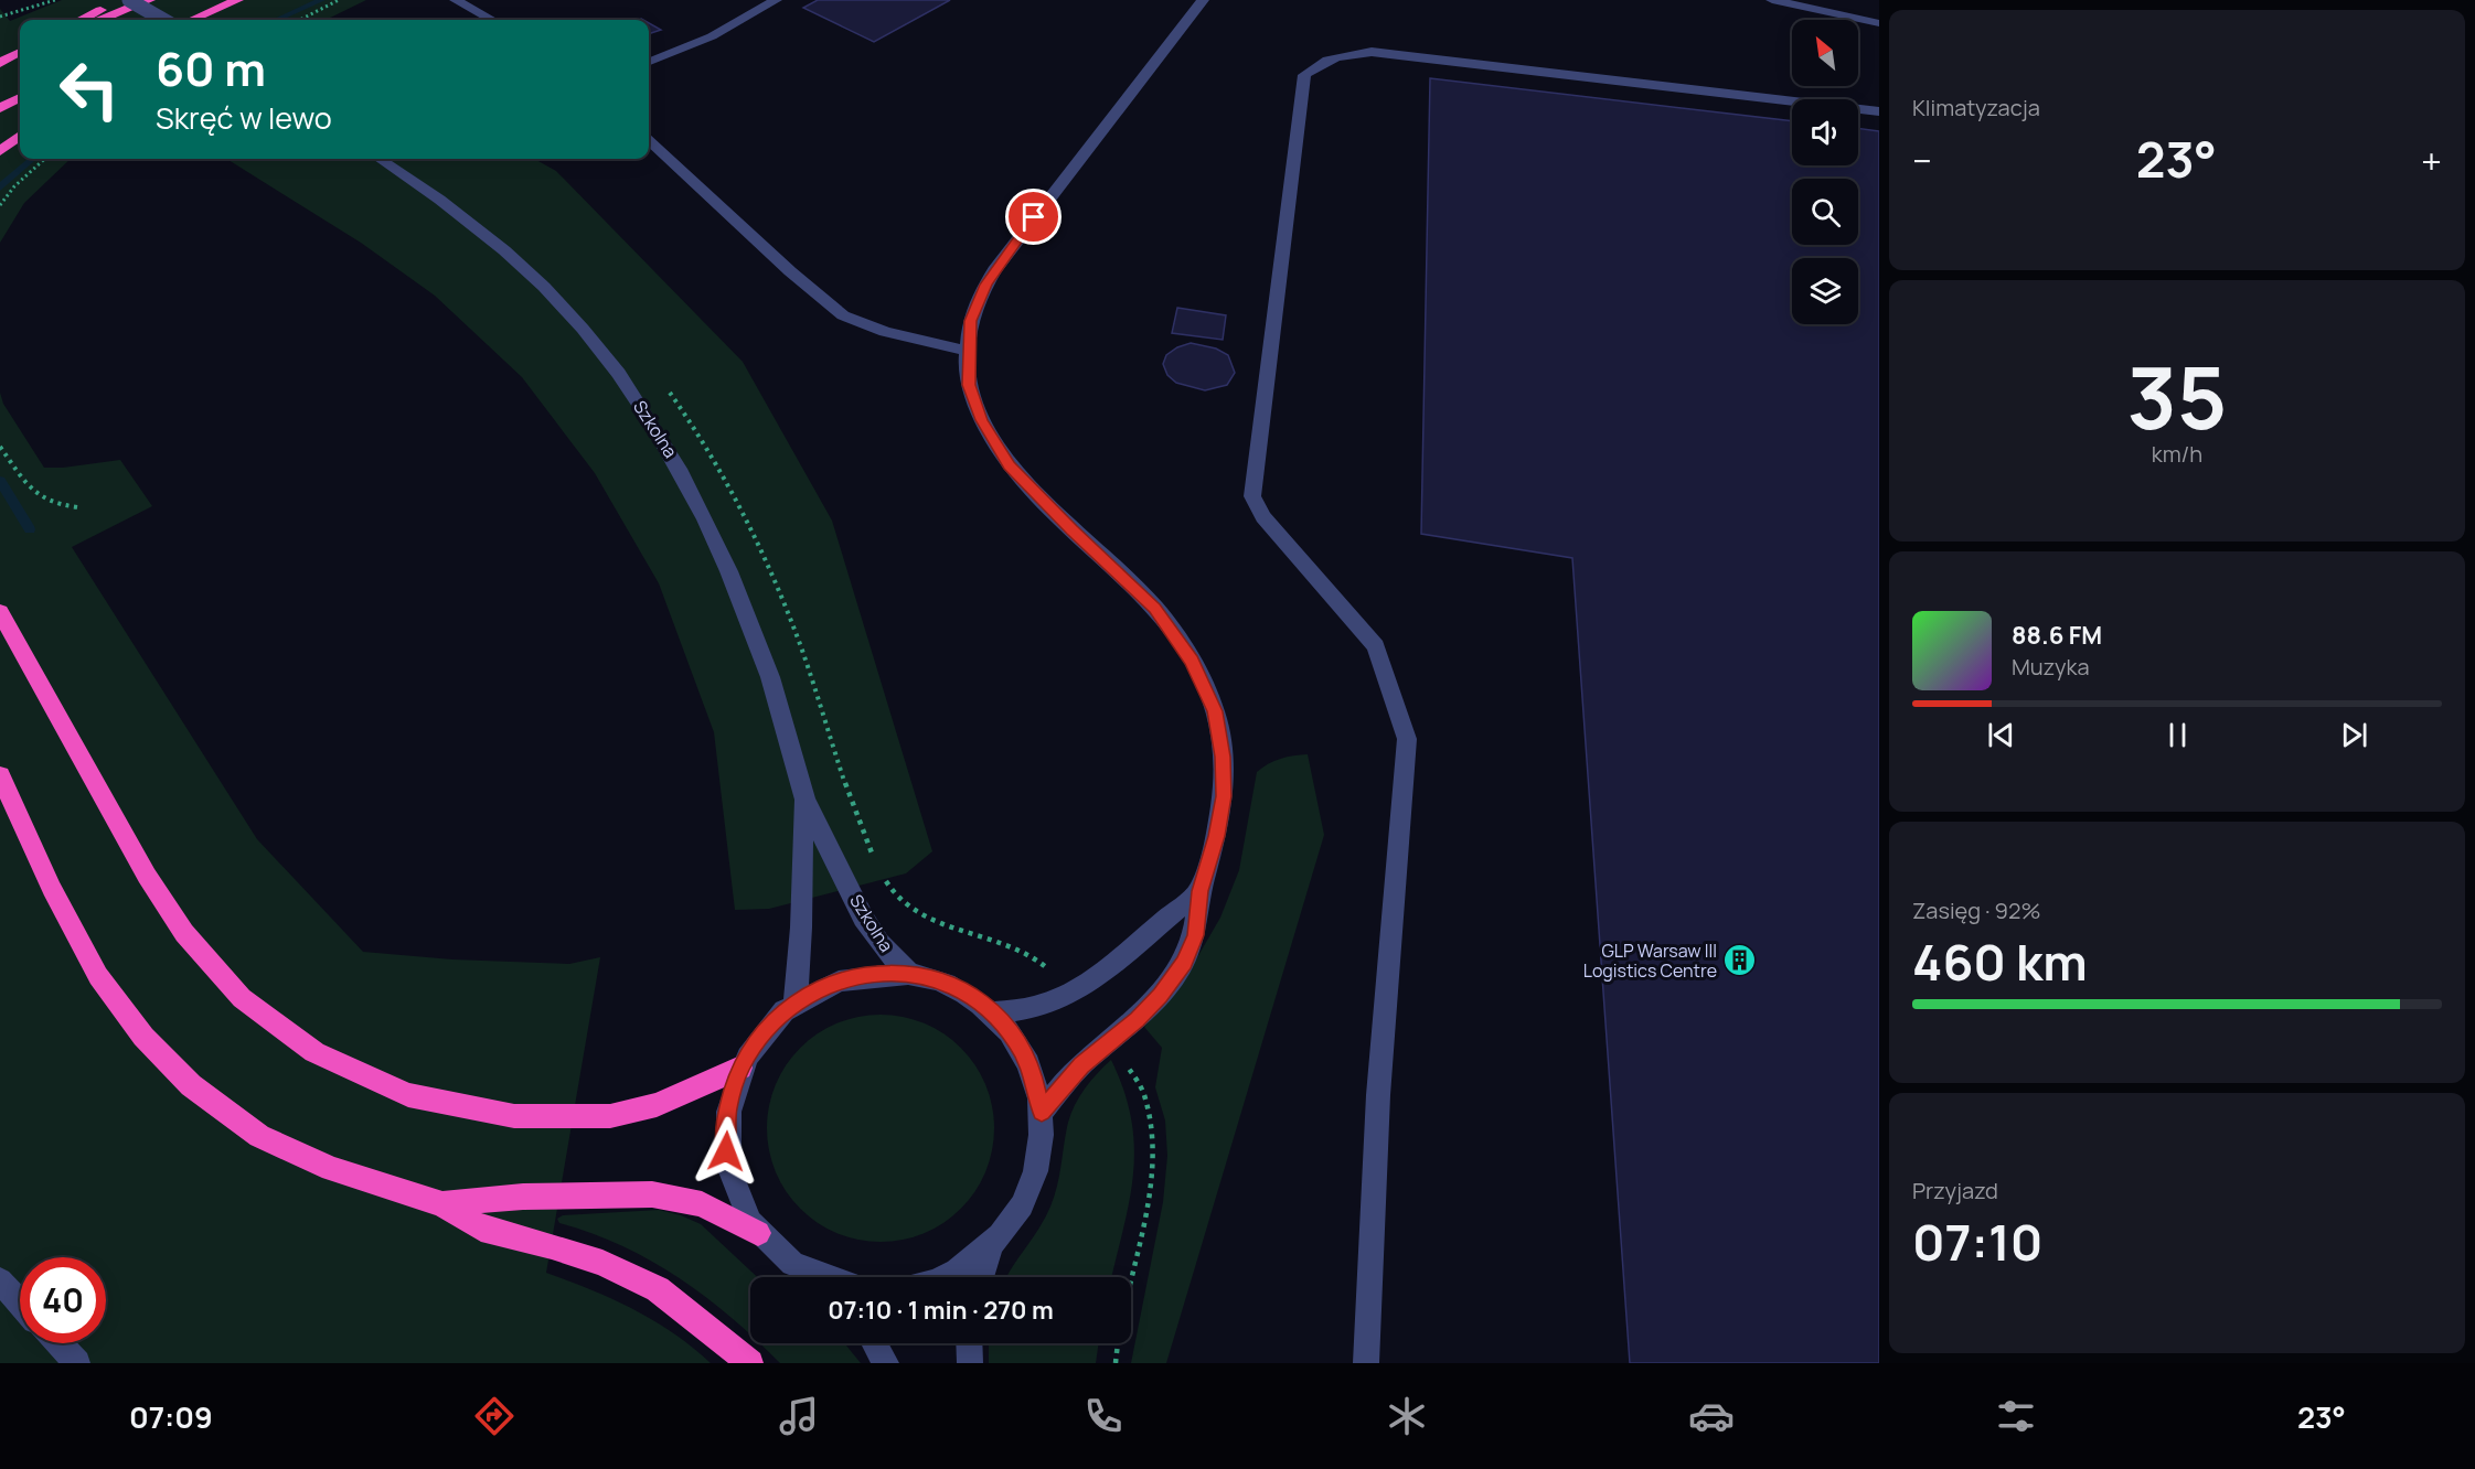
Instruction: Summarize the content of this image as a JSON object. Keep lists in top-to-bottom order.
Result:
{
  "streets": {
    "street": ["Szkolna"]
  },
  "places": {
    "building": ["GLP Warsaw III Logistics Centre"]
  },
  "north": "top left",
  "page": {
    "tile": [
      "Klimatyzacja",
      ["35", "km/h"],
      ["Zasięg · 92%", "460 km"],
      ["Przyjazd", "07:10"]
    ],
    "turn": ["60 m", "Skręć w lewo"],
    "heat": ["−", "23°", "+"],
    "song": ["88.6 FM", "Muzyka"],
    "limit": "40",
    "trip": "07:10 · 1 min · 270 m",
    "tabs": ["07:09", "23°"]
  }
}
